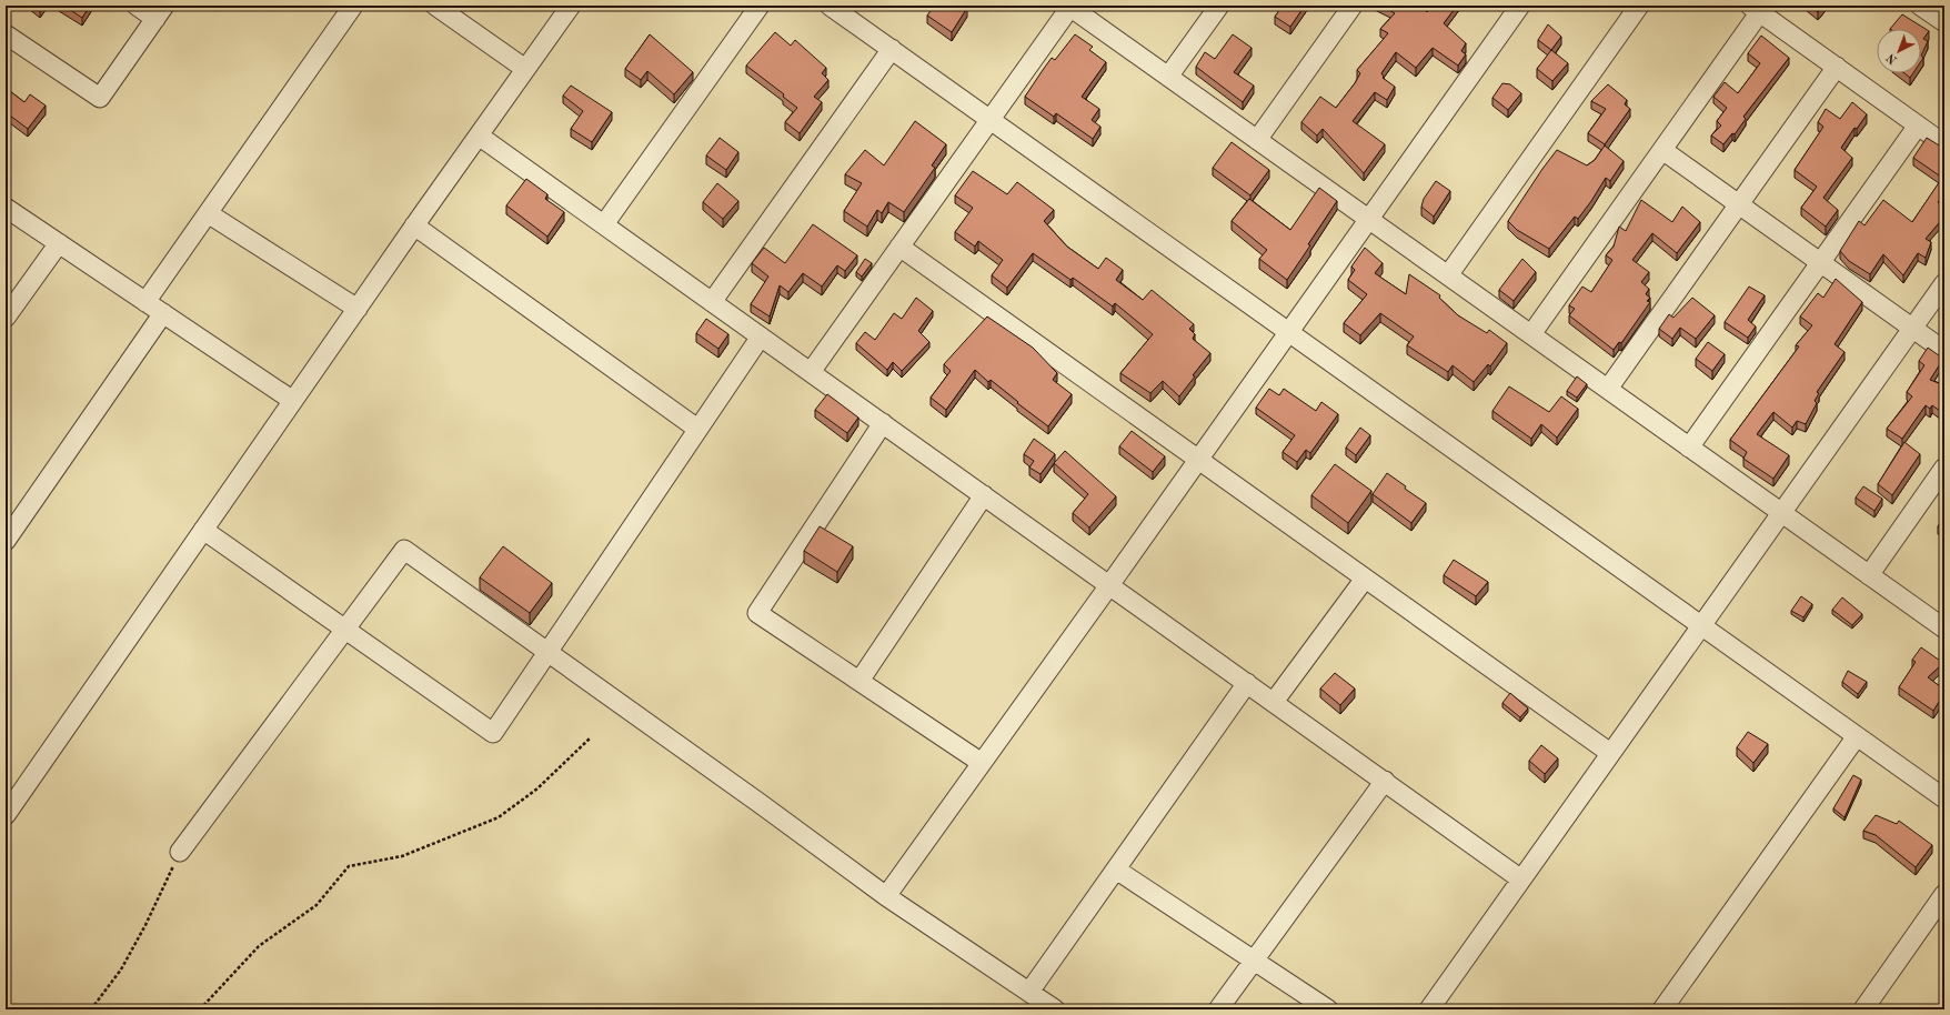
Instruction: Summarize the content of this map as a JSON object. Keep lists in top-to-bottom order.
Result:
{
  "north": "bottom left"
}
